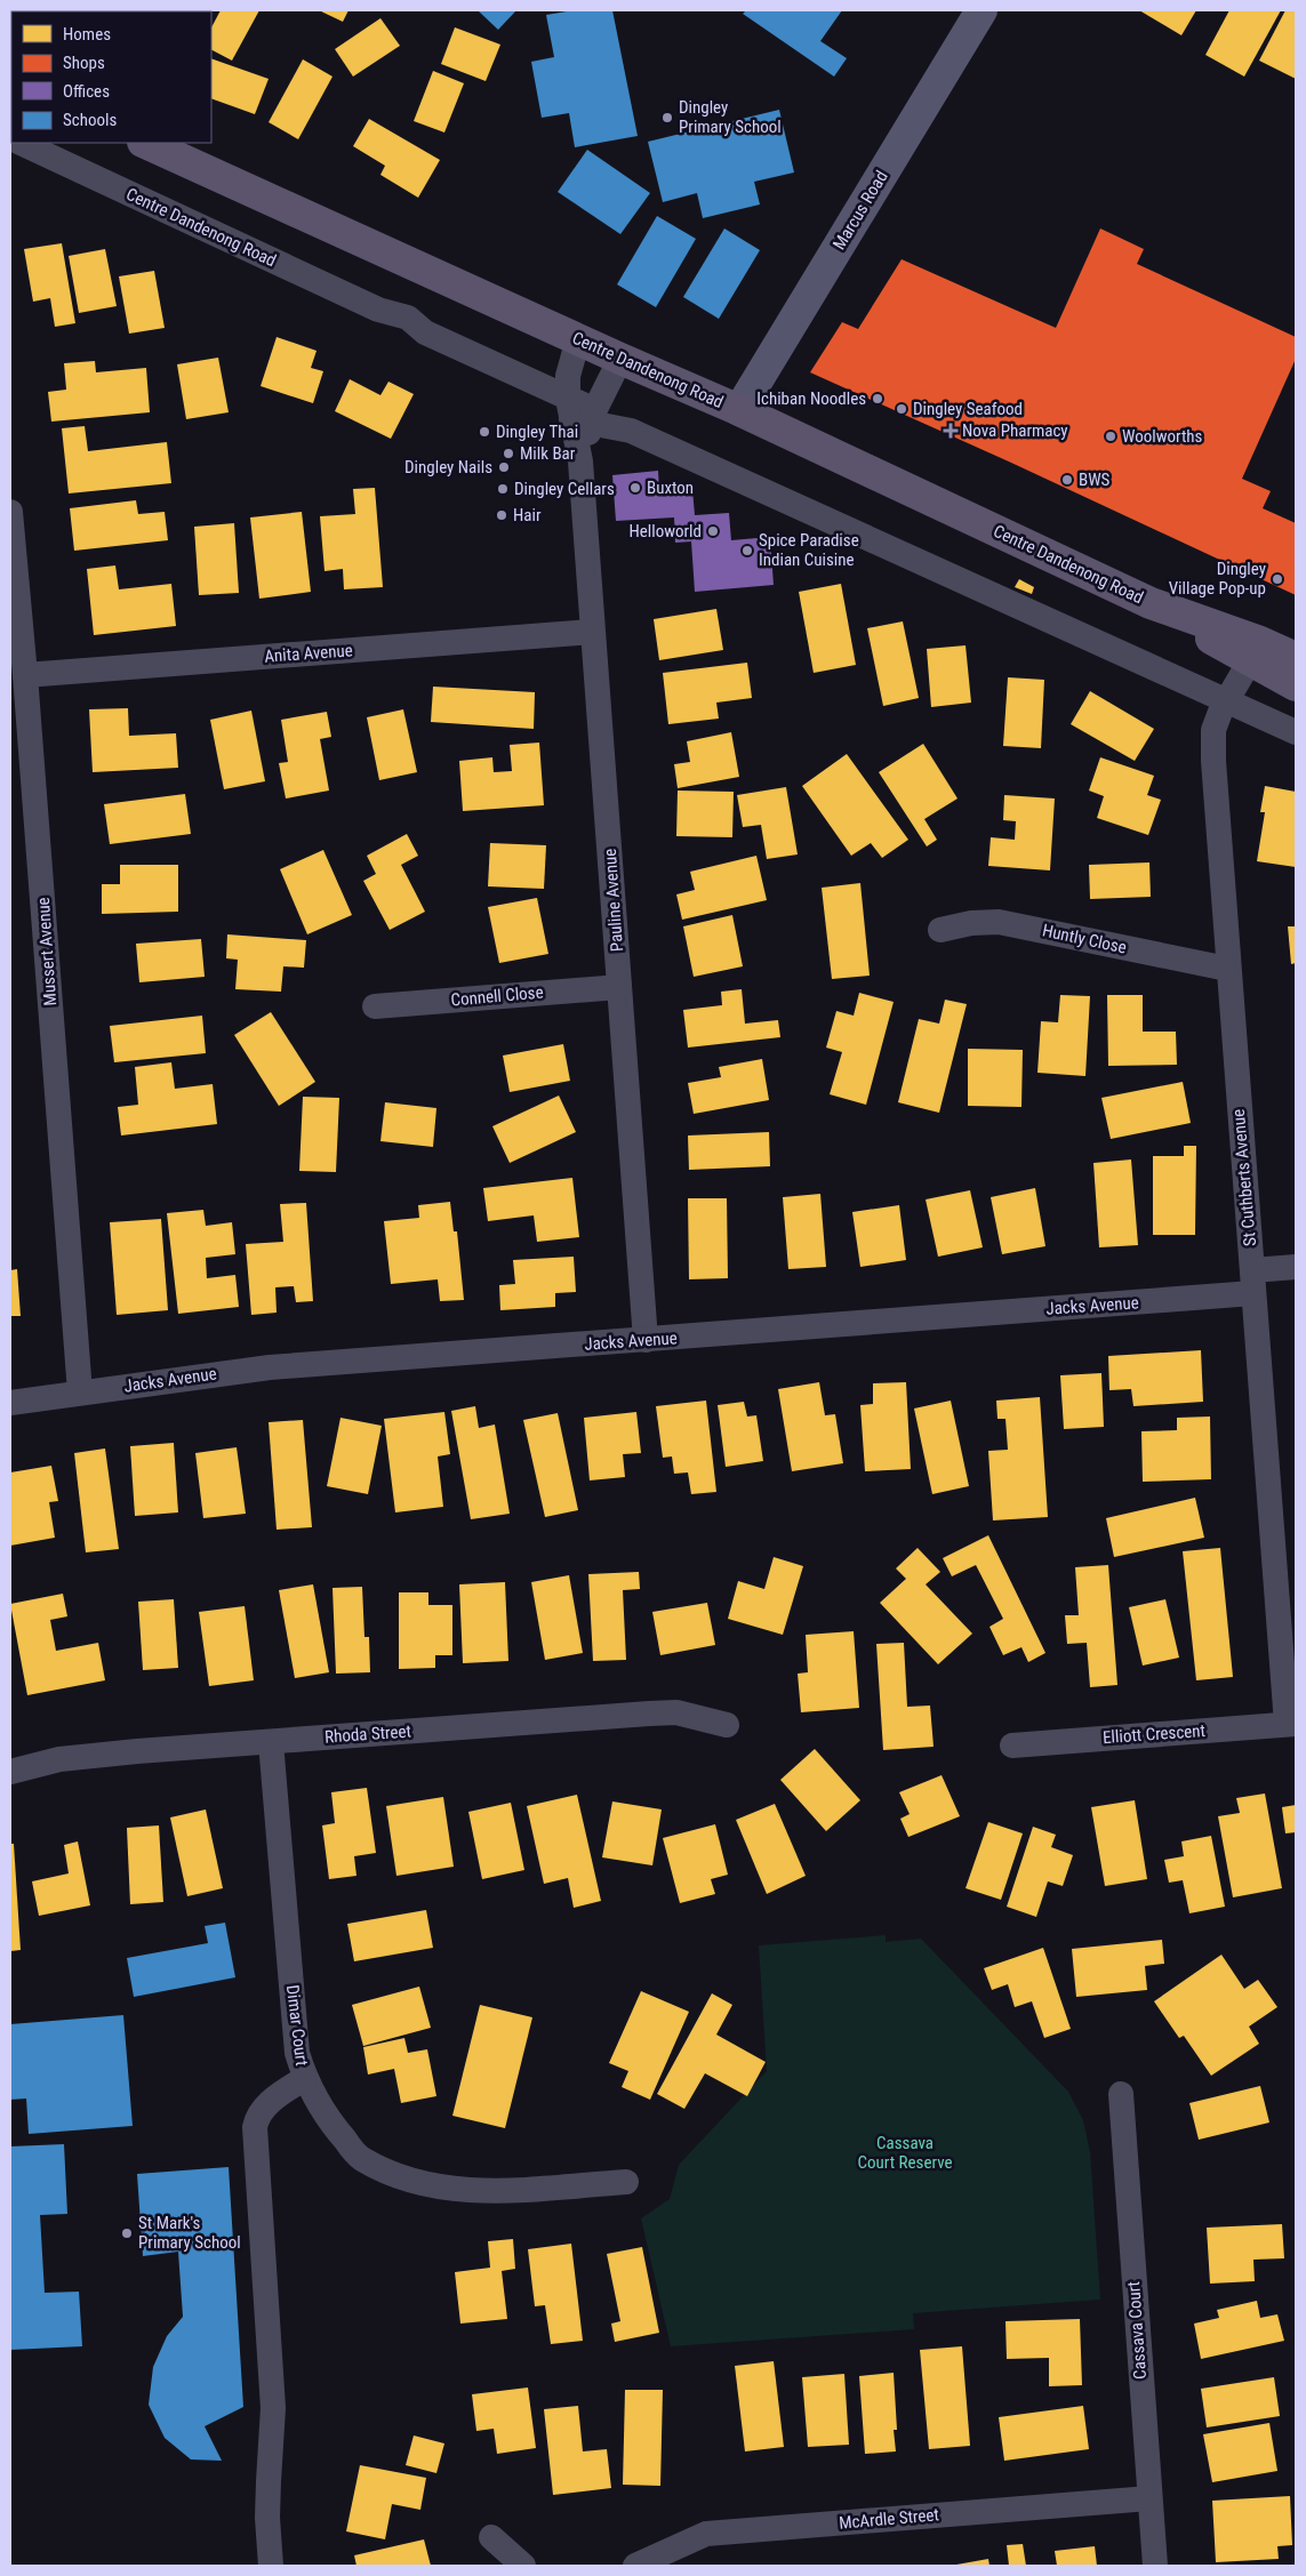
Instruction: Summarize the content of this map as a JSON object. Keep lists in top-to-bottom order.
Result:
{
  "streets": {
    "main road": ["Marcus Road", "Centre Dandenong Road"],
    "street": [
      "Anita Avenue",
      "Pauline Avenue",
      "Huntly Close",
      "Mussert Avenue",
      "Connell Close",
      "St Cuthberts Avenue",
      "Jacks Avenue",
      "Rhoda Street",
      "Elliott Crescent",
      "Dimar Court",
      "Cassava Court",
      "McArdle Street"
    ]
  },
  "crossings": [
    ["Marcus Road", "Centre Dandenong Road"],
    ["Centre Dandenong Road", "Pauline Avenue"],
    ["Centre Dandenong Road", "St Cuthberts Avenue"],
    ["Anita Avenue", "Pauline Avenue"],
    ["Anita Avenue", "Mussert Avenue"],
    ["Pauline Avenue", "Connell Close"],
    ["Pauline Avenue", "Jacks Avenue"],
    ["Huntly Close", "St Cuthberts Avenue"],
    ["Mussert Avenue", "Jacks Avenue"],
    ["St Cuthberts Avenue", "Jacks Avenue"],
    ["St Cuthberts Avenue", "Elliott Crescent"],
    ["Rhoda Street", "Dimar Court"],
    ["Cassava Court", "McArdle Street"]
  ],
  "parks": ["Cassava Court Reserve"],
  "places": {
    "other": [
      "Dingley Primary School",
      "Ichiban Noodles",
      "Dingley Seafood",
      "Dingley Thai",
      "Woolworths",
      "Milk Bar",
      "Dingley Nails",
      "BWS",
      "Buxton",
      "Dingley Cellars",
      "Hair",
      "Helloworld",
      "Spice Paradise Indian Cuisine",
      "Dingley Village Pop-up",
      "St Mark's Primary School"
    ],
    "health": ["Nova Pharmacy"]
  },
  "legend": [
    "Homes",
    "Shops",
    "Offices",
    "Schools"
  ]
}
